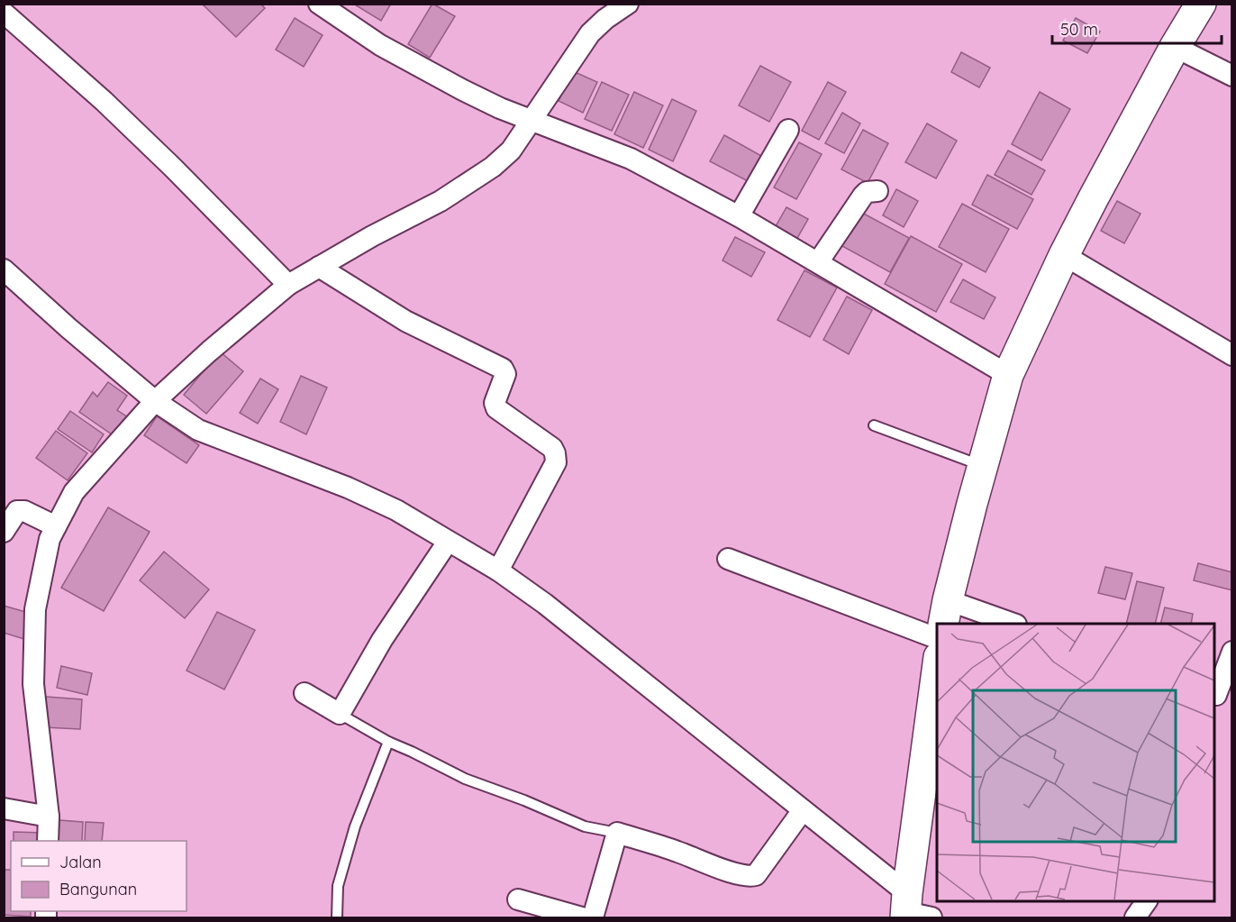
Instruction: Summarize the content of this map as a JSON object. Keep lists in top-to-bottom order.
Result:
{
  "legend": ["Jalan", "Bangunan"],
  "scale_bar": "50 m"
}
